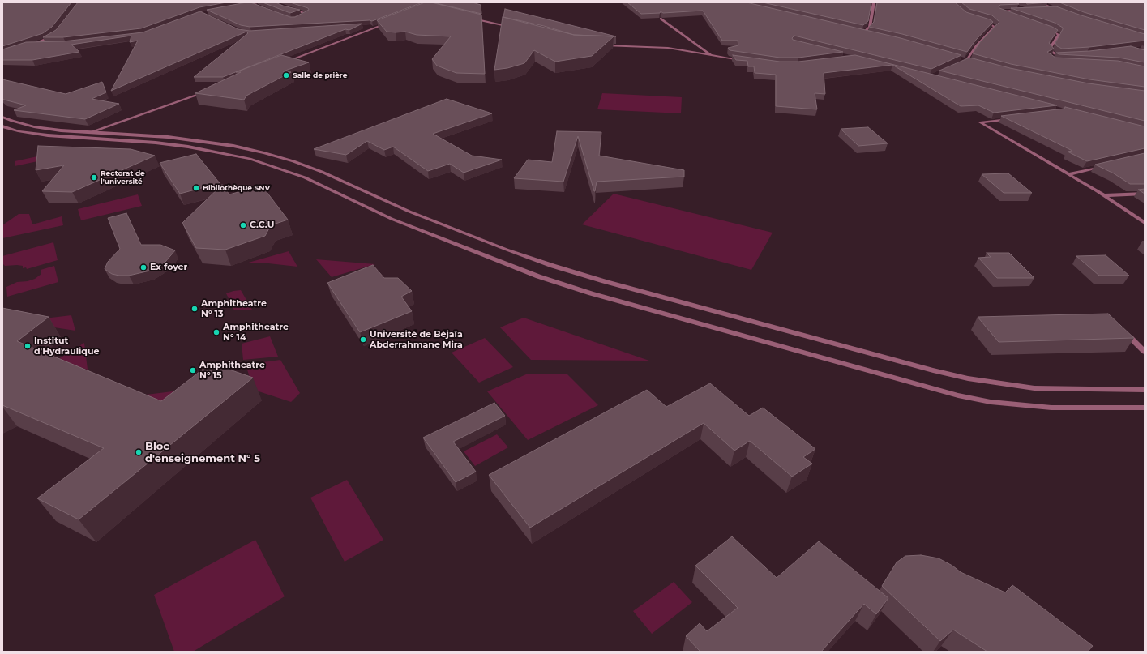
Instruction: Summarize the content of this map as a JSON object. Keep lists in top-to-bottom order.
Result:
{
  "places": [
    "Salle de prière",
    "Rectorat de l'université",
    "Bibliothèque SNV",
    "C.C.U",
    "Ex foyer",
    "Amphitheatre N° 13",
    "Amphitheatre N° 14",
    "Université de Béjaïa Abderrahmane Mira",
    "Institut d'Hydraulique",
    "Amphitheatre N° 15",
    "Bloc d'enseignement N° 5"
  ]
}
